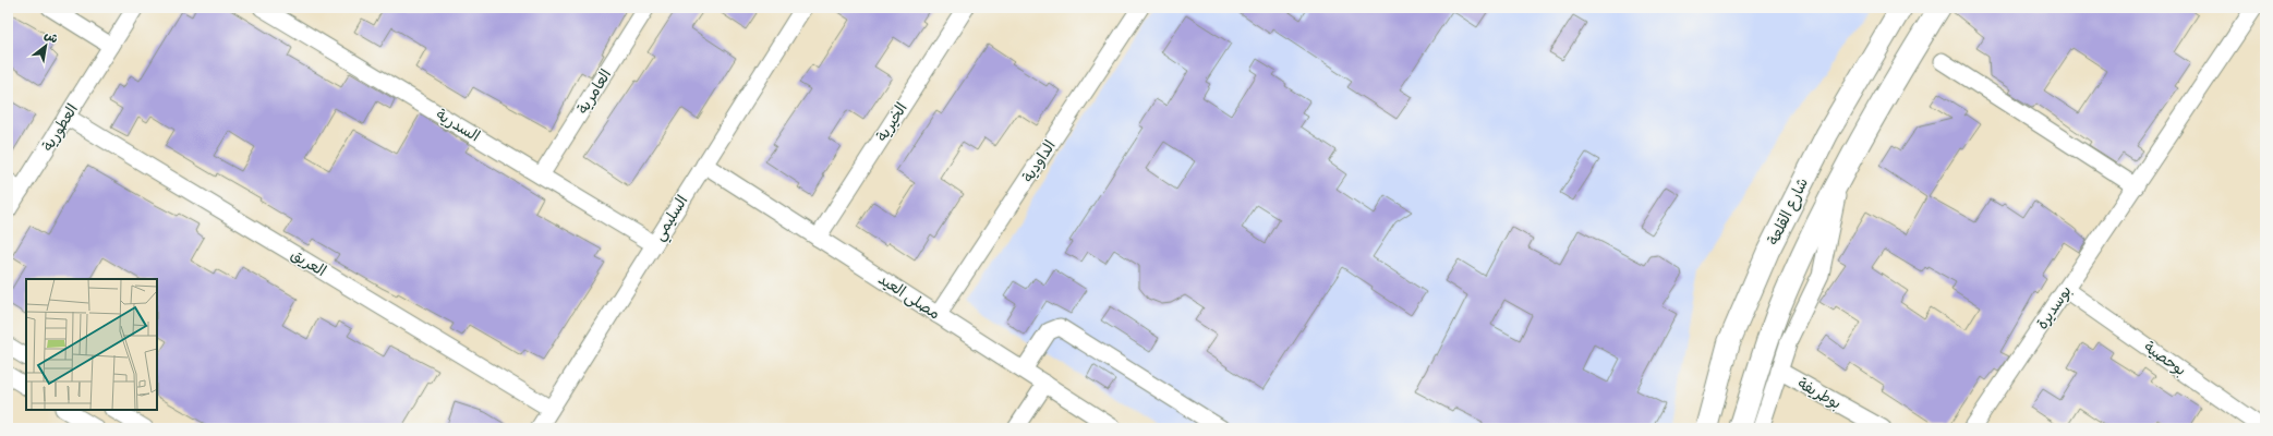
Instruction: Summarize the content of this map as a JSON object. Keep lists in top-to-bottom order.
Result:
{
  "streets": {
    "main road": ["شارع القلعة"],
    "street": [
      "العامرية",
      "الخيرية",
      "السدرية",
      "العطورية",
      "الداودية",
      "السليمي",
      "العريق",
      "مصلى العيد",
      "بوسديرة",
      "بوحصية",
      "بوطريفة"
    ]
  },
  "crossings": [
    ["العامرية", "السدرية"],
    ["الخيرية", "مصلى العيد"],
    ["السدرية", "السليمي"],
    ["العطورية", "العريق"],
    ["الداودية", "مصلى العيد"],
    ["السليمي", "العريق"],
    ["السليمي", "مصلى العيد"],
    ["بوسديرة", "بوحصية"]
  ],
  "north": "top right"
}
